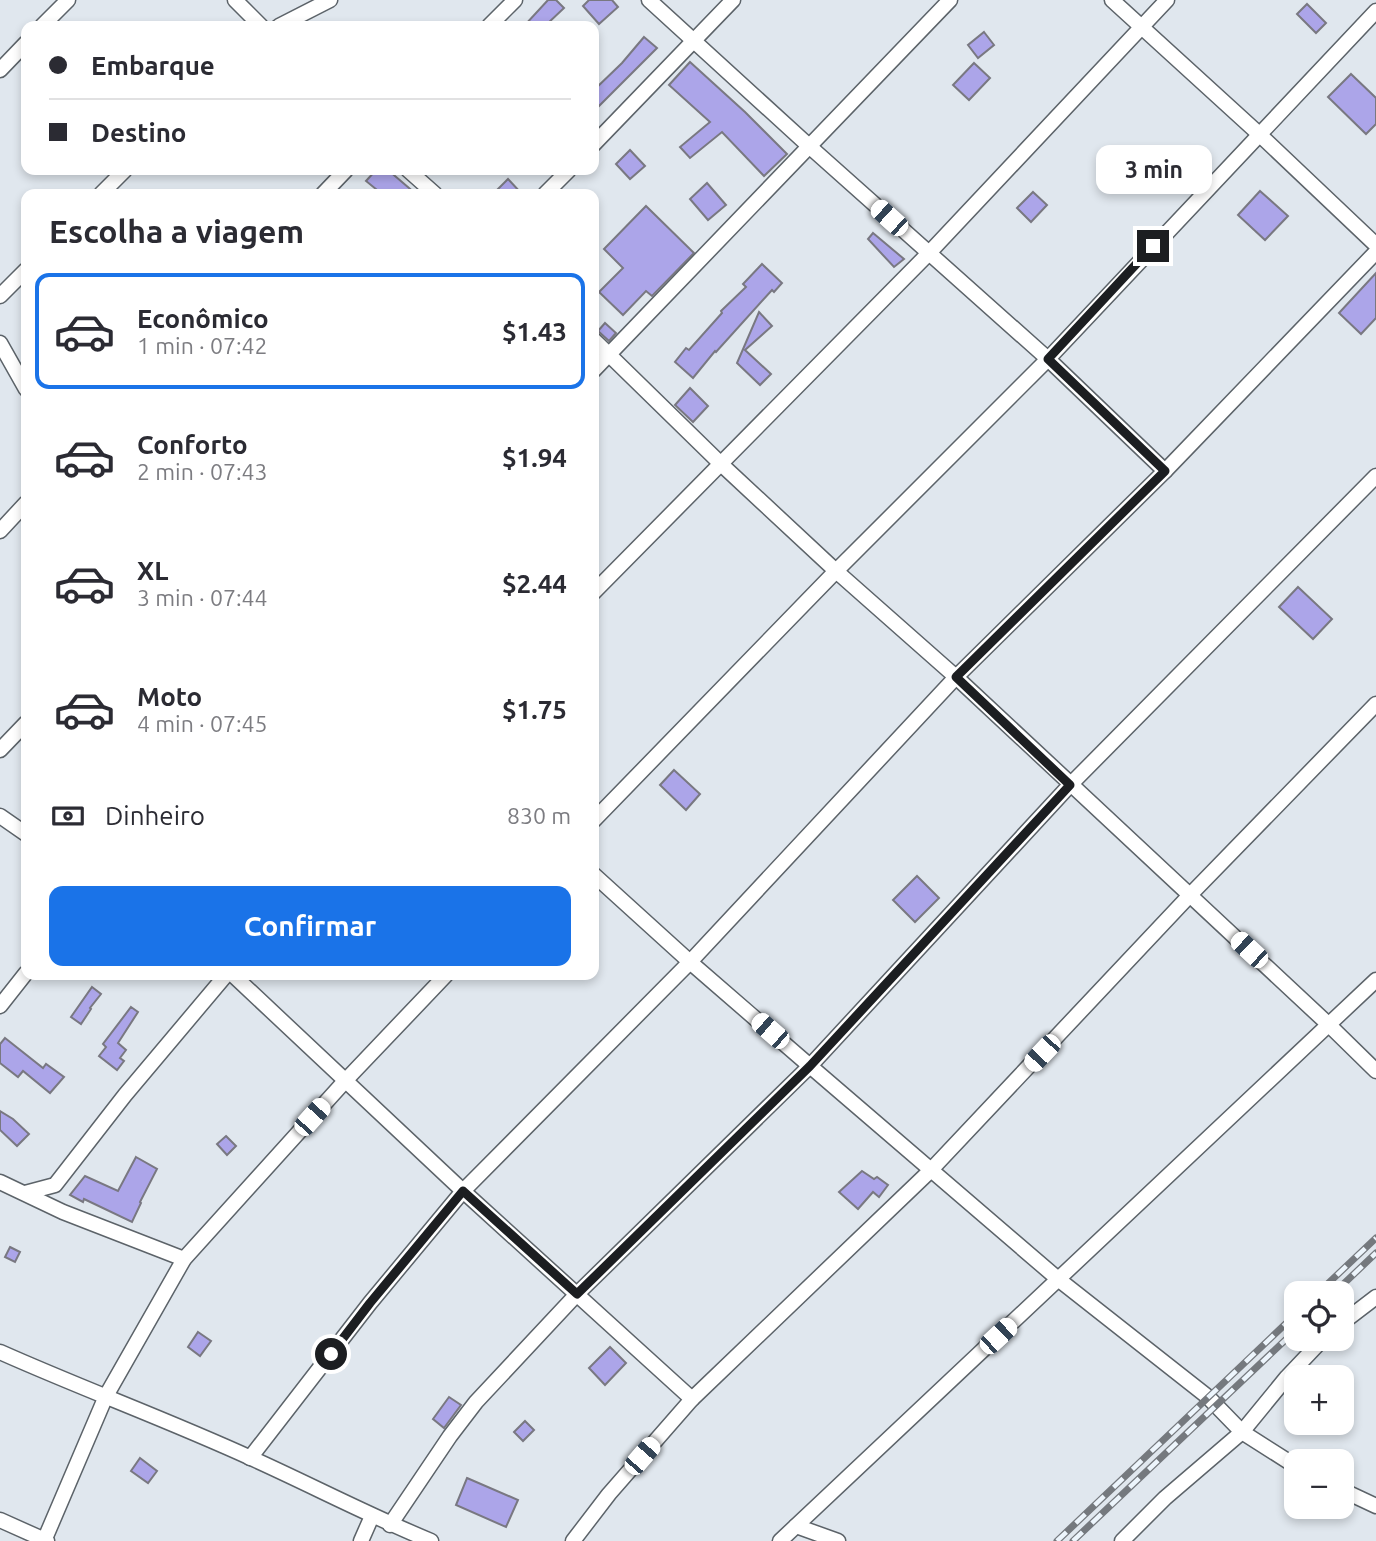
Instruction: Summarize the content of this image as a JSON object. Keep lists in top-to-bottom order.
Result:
{
  "page": {
    "banner": ["Embarque", "Destino"],
    "bubble": "3 min",
    "heading": "Escolha a viagem",
    "list": [
      {
        "name": "Econômico",
        "note": "1 min · 07:42",
        "value": "$1.43"
      },
      {
        "name": "Conforto",
        "note": "2 min · 07:43",
        "value": "$1.94"
      },
      {
        "name": "XL",
        "note": "3 min · 07:44",
        "value": "$2.44"
      },
      {
        "name": "Moto",
        "note": "4 min · 07:45",
        "value": "$1.75"
      }
    ],
    "pay": ["Dinheiro", "830 m"],
    "buttons": "Confirmar",
    "map_buttons": ["+", "−"]
  }
}
